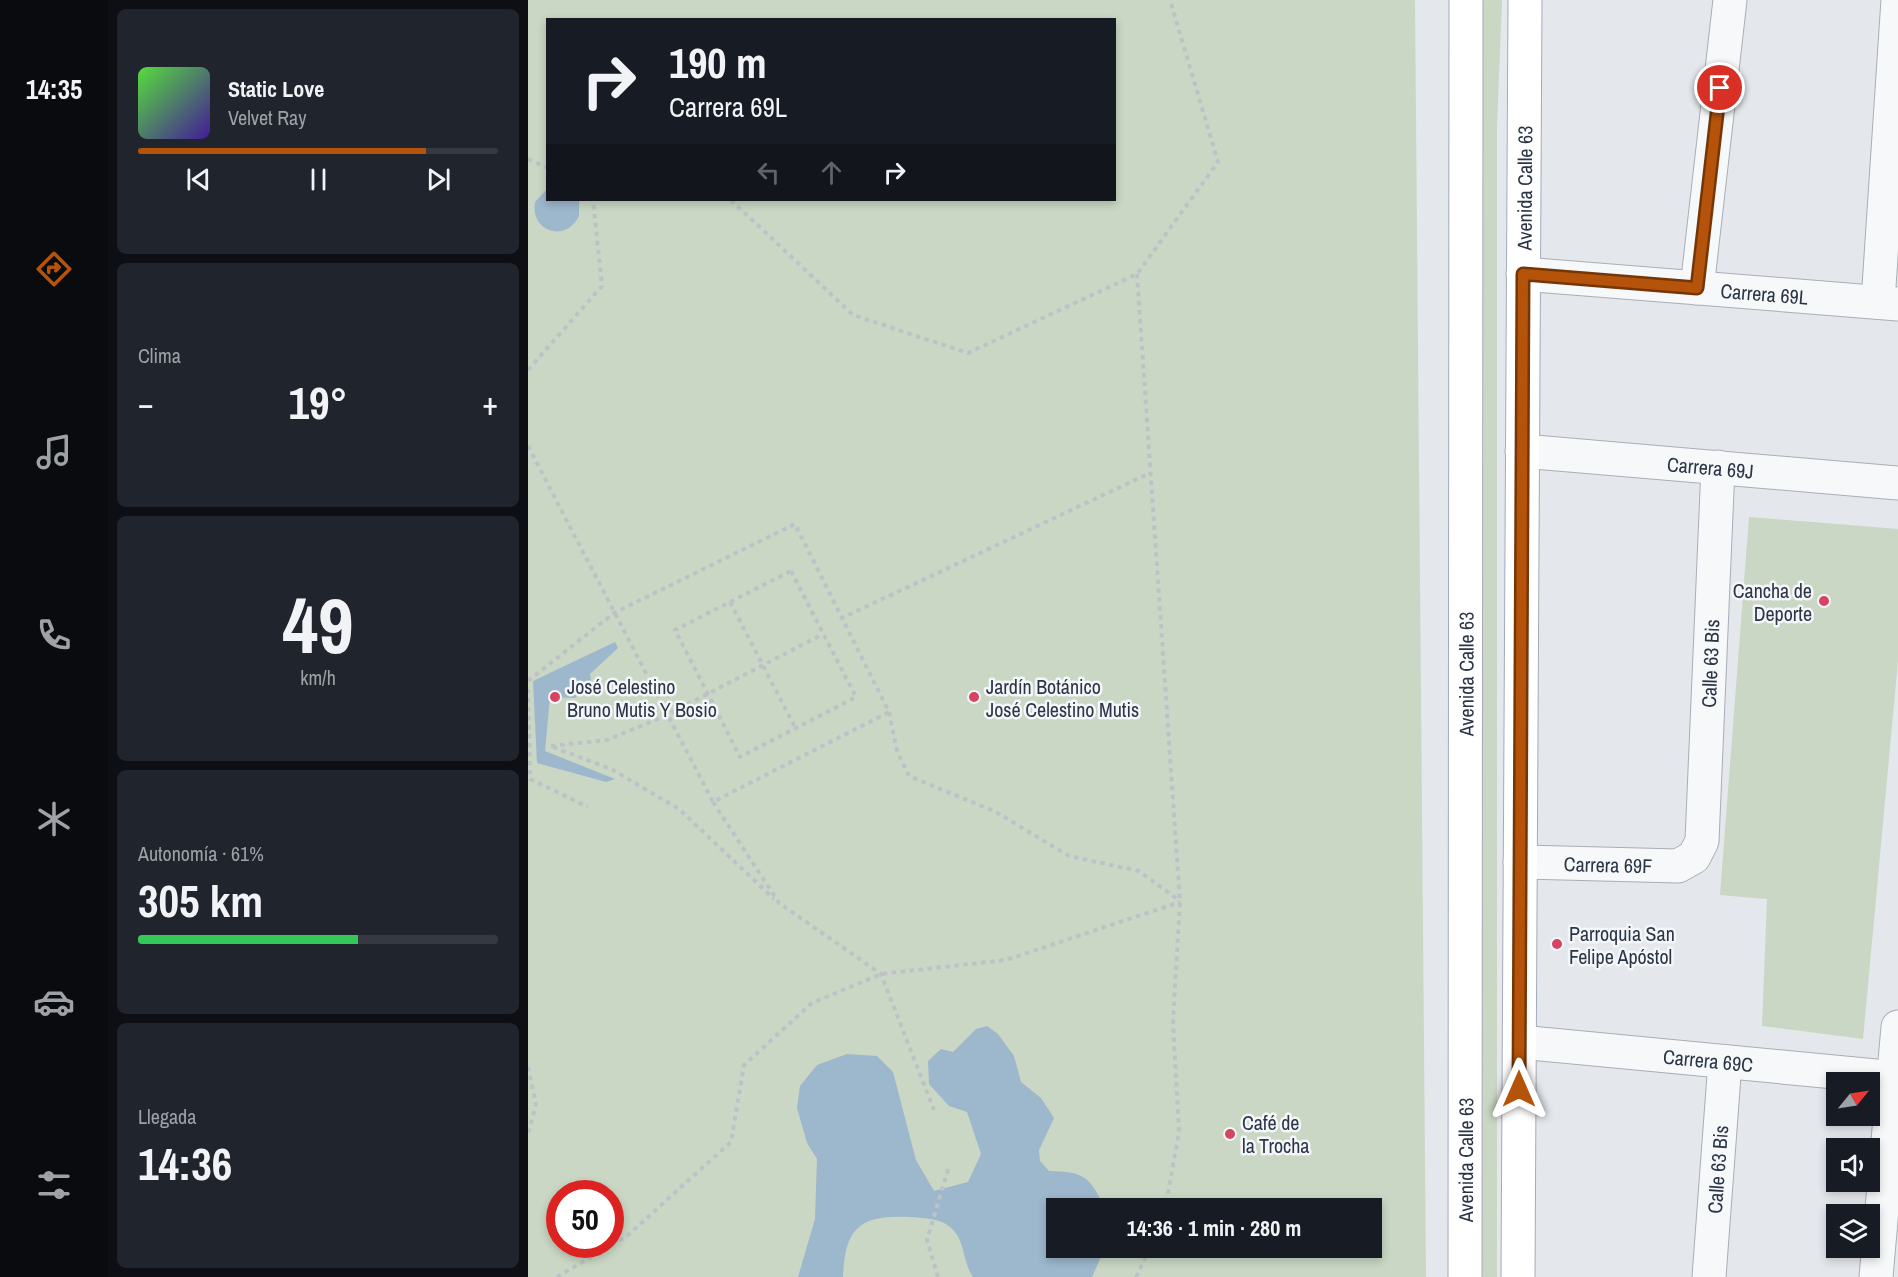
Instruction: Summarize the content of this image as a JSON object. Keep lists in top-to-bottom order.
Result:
{
  "streets": {
    "main road": ["Avenida Calle 63"],
    "street": [
      "Carrera 69L",
      "Carrera 69J",
      "Calle 63 Bis",
      "Carrera 69F",
      "Carrera 69C"
    ]
  },
  "crossings": [
    ["Avenida Calle 63", "Carrera 69L"],
    ["Avenida Calle 63", "Carrera 69J"],
    ["Avenida Calle 63", "Carrera 69F"],
    ["Avenida Calle 63", "Carrera 69C"],
    ["Carrera 69J", "Calle 63 Bis"],
    ["Calle 63 Bis", "Carrera 69F"],
    ["Calle 63 Bis", "Carrera 69C"]
  ],
  "places": [
    "Cancha de Deporte",
    "José Celestino Bruno Mutis Y Bosio",
    "Jardín Botánico José Celestino Mutis",
    "Parroquia San Felipe Apóstol",
    "Café de la Trocha"
  ],
  "north": "top right",
  "page": {
    "tabs": "14:35",
    "turn": ["190 m", "Carrera 69L"],
    "song": ["Static Love", "Velvet Ray"],
    "tile": [
      "Clima",
      ["49", "km/h"],
      ["Autonomía · 61%", "305 km"],
      ["Llegada", "14:36"]
    ],
    "heat": ["−", "19°", "+"],
    "limit": "50",
    "trip": "14:36 · 1 min · 280 m"
  }
}
